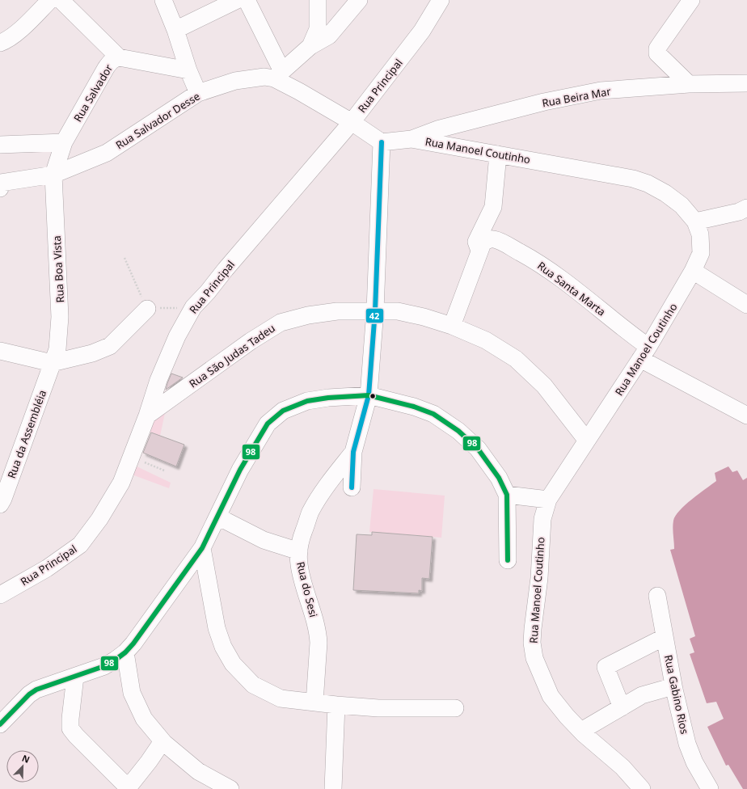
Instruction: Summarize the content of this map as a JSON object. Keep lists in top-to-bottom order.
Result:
{
  "streets": {
    "street": [
      "Rua Principal",
      "Rua Salvador",
      "Rua Beira Mar",
      "Rua Salvador Desse",
      "Rua Manoel Coutinho",
      "Rua Boa Vista",
      "Rua Santa Marta",
      "Rua São Judas Tadeu",
      "Rua da Assembléia",
      "Rua do Sesi",
      "Rua Gabino Rios"
    ]
  },
  "crossings": [
    ["Rua Principal", "Rua São Judas Tadeu"],
    ["Rua Beira Mar", "Rua Manoel Coutinho"],
    ["Rua Salvador Desse", "Rua Boa Vista"],
    ["Rua Manoel Coutinho", "Rua Santa Marta"],
    ["Rua Manoel Coutinho", "Rua São Judas Tadeu"],
    ["Rua Manoel Coutinho", "Rua do Sesi"],
    ["Rua Boa Vista", "Rua da Assembléia"],
    ["Rua Santa Marta", "Rua São Judas Tadeu"],
    ["Rua São Judas Tadeu", "Rua do Sesi"]
  ],
  "lines": ["transit line 42", "transit line 98"],
  "north": "top right"
}
